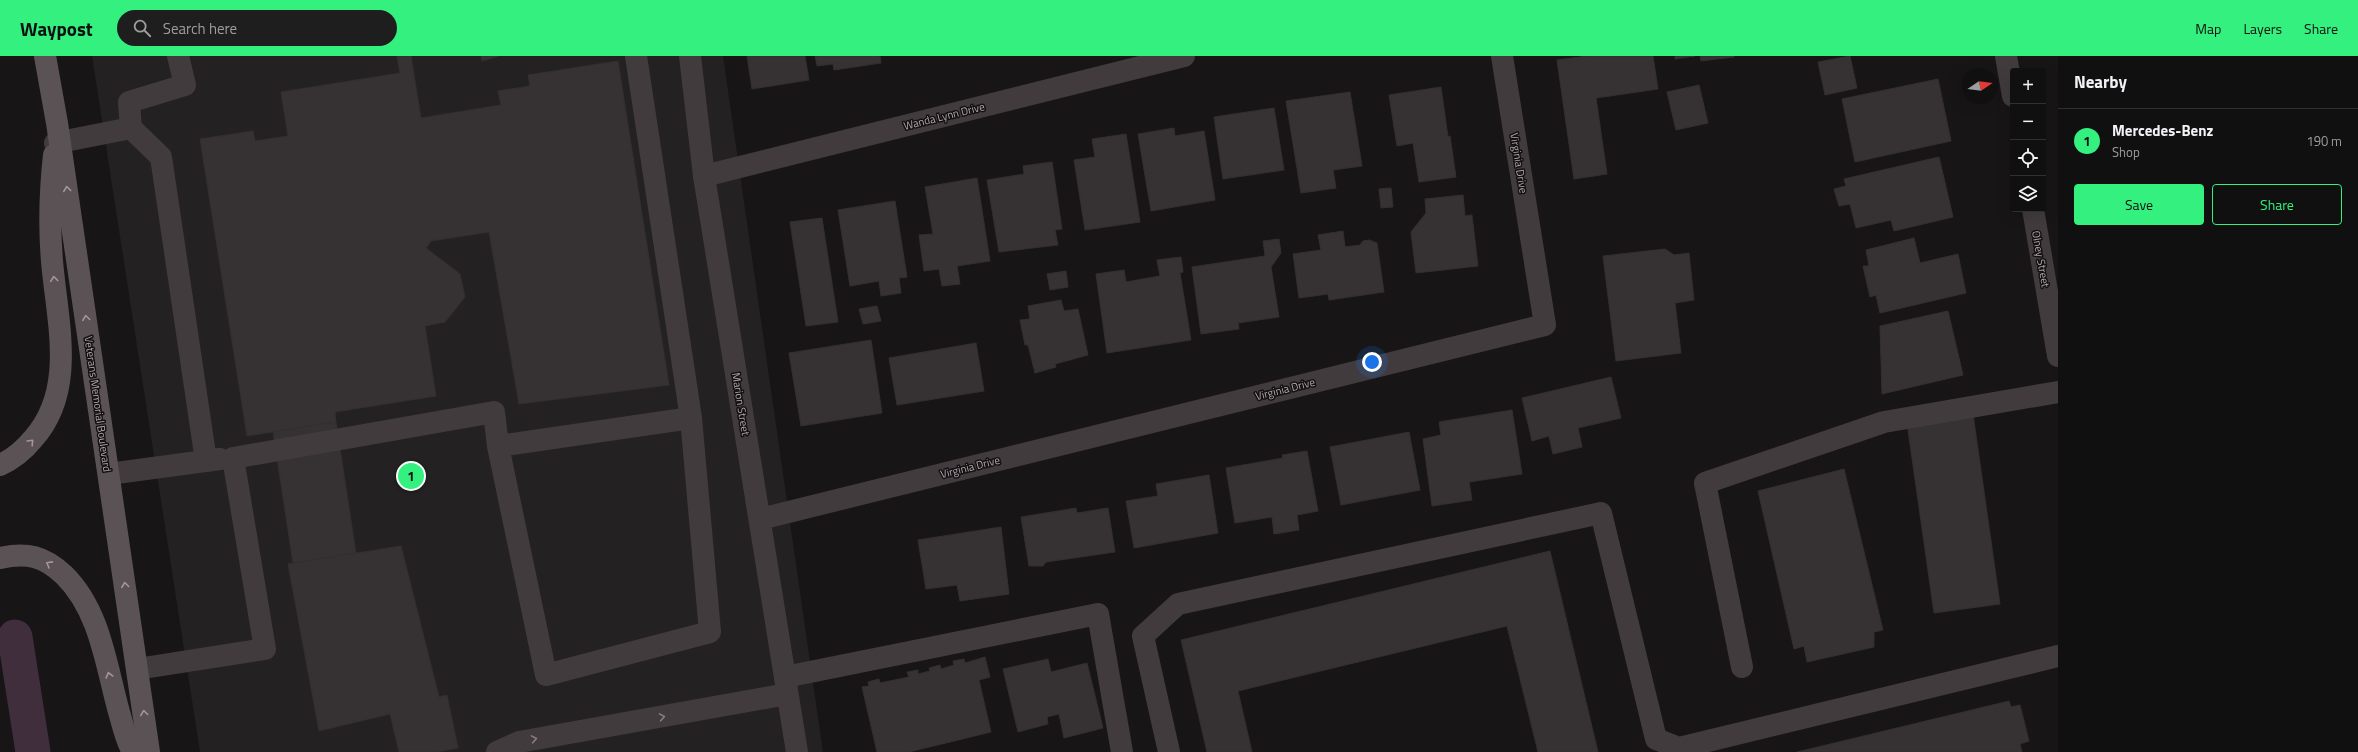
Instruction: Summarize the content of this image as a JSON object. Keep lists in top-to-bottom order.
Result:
{
  "streets": {
    "main road": ["Veterans Memorial Boulevard"],
    "street": [
      "Wanda Lynn Drive",
      "Virginia Drive",
      "Olney Street",
      "Marion Street"
    ]
  },
  "crossings": [
    ["Wanda Lynn Drive", "Marion Street"],
    ["Virginia Drive", "Marion Street"]
  ],
  "one_way": ["Veterans Memorial Boulevard"],
  "north": "right",
  "page": {
    "header": "Waypost",
    "search": "Search here",
    "nav": ["Map", "Layers", "Share"],
    "heading": "Nearby",
    "map_buttons": ["+", "−"],
    "list": [
      {
        "mark": "1",
        "name": "Mercedes-Benz",
        "note": "Shop",
        "value": "190 m"
      }
    ],
    "buttons": ["Save", "Share"],
    "pins": "1"
  }
}
